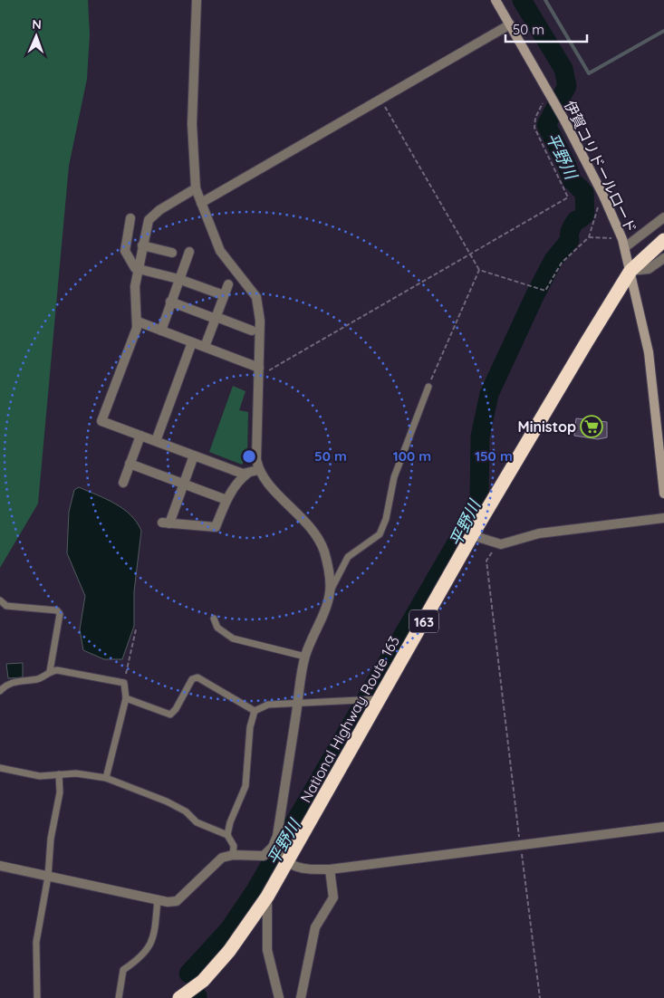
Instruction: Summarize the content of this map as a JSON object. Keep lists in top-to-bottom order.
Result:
{
  "streets": {
    "highway": ["163", "National Highway Route 163"],
    "street": ["伊賀コリドールロード"]
  },
  "crossings": [
    ["伊賀コリドールロード", "National Highway Route 163"]
  ],
  "water": ["平野川"],
  "places": {
    "supermarket": ["Ministop"]
  },
  "scale_bar": "50 m",
  "north": "top",
  "rings": ["50 m", "100 m", "150 m"]
}
